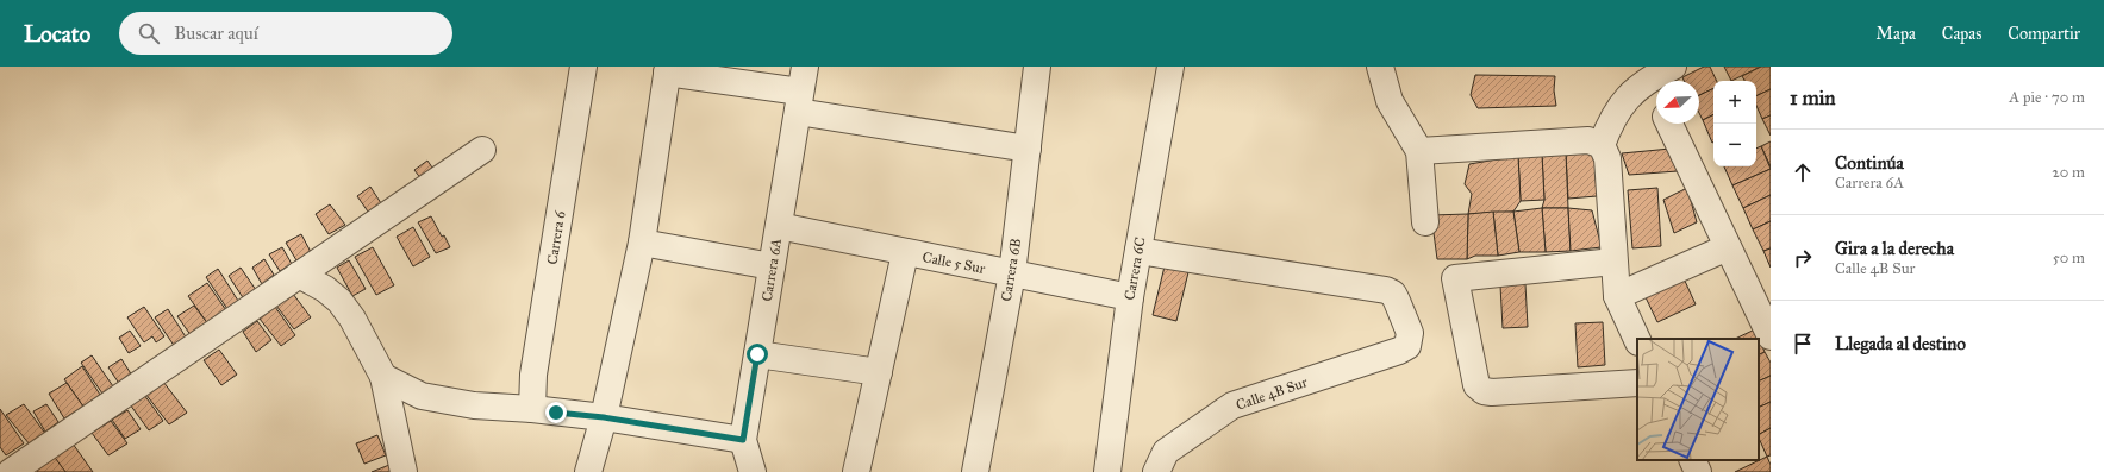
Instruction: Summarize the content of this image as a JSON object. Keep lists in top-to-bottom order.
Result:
{
  "streets": {
    "street": [
      "Carrera 6",
      "Calle 5 Sur",
      "Carrera 6C",
      "Carrera 6A",
      "Carrera 6B",
      "Calle 4B Sur"
    ]
  },
  "crossings": [
    ["Calle 5 Sur", "Carrera 6C"],
    ["Calle 5 Sur", "Carrera 6A"],
    ["Calle 5 Sur", "Carrera 6B"],
    ["Carrera 6C", "Calle 4B Sur"]
  ],
  "north": "bottom left",
  "page": {
    "header": "Locato",
    "search": "Buscar aquí",
    "nav": ["Mapa", "Capas", "Compartir"],
    "heading": ["1 min", "A pie · 70 m"],
    "map_buttons": ["+", "−"],
    "list": [
      ["Continúa", "Carrera 6A", "20 m"],
      ["Gira a la derecha", "Calle 4B Sur", "50 m"],
      "Llegada al destino"
    ]
  }
}
